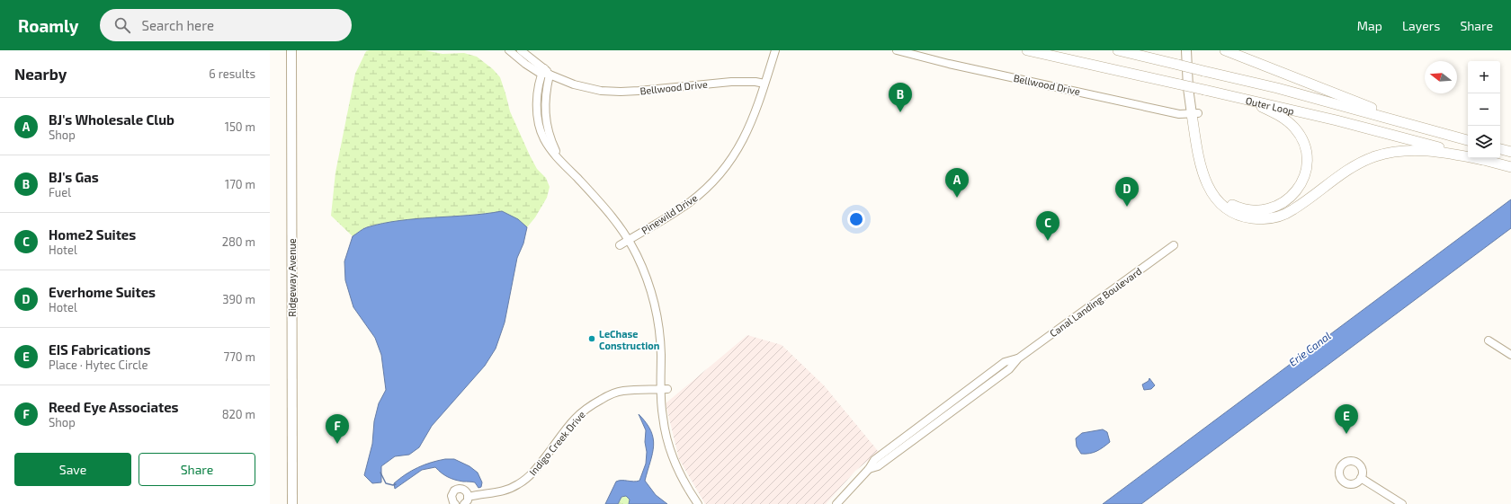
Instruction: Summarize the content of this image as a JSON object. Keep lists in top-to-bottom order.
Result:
{
  "streets": {
    "highway": ["Outer Loop"],
    "main road": ["Ridgeway Avenue"],
    "street": [
      "Bellwood Drive",
      "Pinewild Drive",
      "Canal Landing Boulevard",
      "Indigo Creek Drive"
    ]
  },
  "crossings": [
    ["Bellwood Drive", "Pinewild Drive"]
  ],
  "water": ["Erie Canal"],
  "places": ["LeChase Construction"],
  "north": "left",
  "page": {
    "header": "Roamly",
    "search": "Search here",
    "nav": ["Map", "Layers", "Share"],
    "heading": ["Nearby", "6 results"],
    "map_buttons": ["+", "−"],
    "pins": [
      "B",
      "A",
      "D",
      "C",
      "E",
      "F"
    ],
    "list": [
      {
        "mark": "A",
        "name": "BJ's Wholesale Club",
        "note": "Shop",
        "value": "150 m"
      },
      {
        "mark": "B",
        "name": "BJ's Gas",
        "note": "Fuel",
        "value": "170 m"
      },
      {
        "mark": "C",
        "name": "Home2 Suites",
        "note": "Hotel",
        "value": "280 m"
      },
      {
        "mark": "D",
        "name": "Everhome Suites",
        "note": "Hotel",
        "value": "390 m"
      },
      {
        "mark": "E",
        "name": "EIS Fabrications",
        "note": "Place · Hytec Circle",
        "value": "770 m"
      },
      {
        "mark": "F",
        "name": "Reed Eye Associates",
        "note": "Shop",
        "value": "820 m"
      }
    ],
    "buttons": ["Save", "Share"]
  }
}
